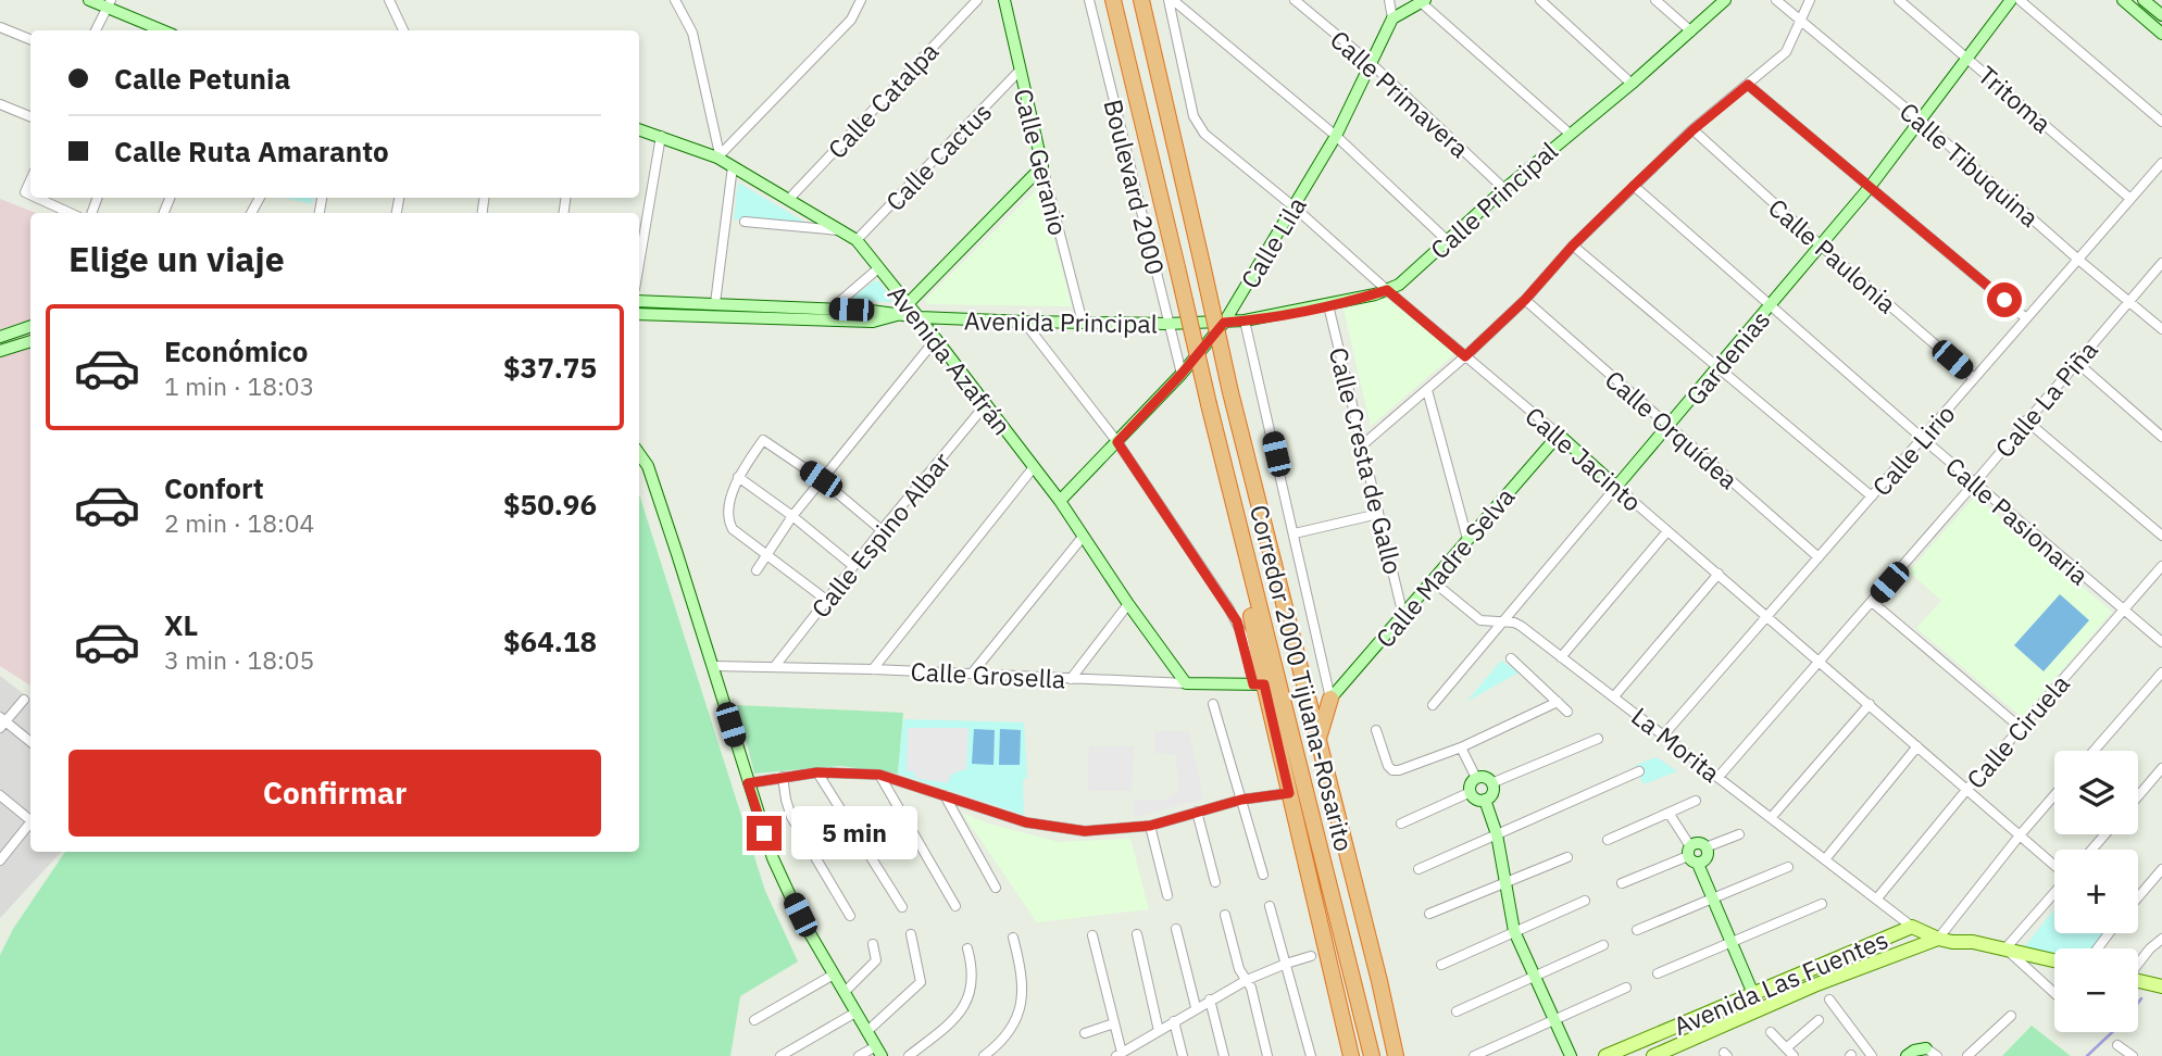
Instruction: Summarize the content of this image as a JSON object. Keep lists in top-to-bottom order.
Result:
{
  "streets": {
    "highway": ["Corredor 2000 Tijuana-Rosarito"],
    "main road": ["Avenida Las Fuentes"],
    "street": [
      "Calle Primavera",
      "Tritoma",
      "Calle Catalpa",
      "Calle Cactus",
      "Calle Geranio",
      "Calle Tibuquina",
      "Boulevard 2000",
      "Calle Principal",
      "Calle Lila",
      "Calle Paulonia",
      "Avenida Principal",
      "Gardenias",
      "Avenida Azafrán",
      "Calle La Piña",
      "Calle Orquídea",
      "Calle Lirio",
      "Calle Jacinto",
      "Calle Cresta de Gallo",
      "Calle Pasionaria",
      "Calle Espino Albar",
      "Calle Madre Selva",
      "Calle Grosella",
      "Calle Ciruela",
      "La Morita"
    ]
  },
  "crossings": [
    ["Calle Primavera", "Calle Principal"],
    ["Calle Primavera", "Calle Lila"],
    ["Tritoma", "Gardenias"],
    ["Tritoma", "Calle Lirio"],
    ["Calle Catalpa", "Avenida Azafrán"],
    ["Calle Cactus", "Calle Geranio"],
    ["Calle Cactus", "Avenida Azafrán"],
    ["Calle Geranio", "Avenida Principal"],
    ["Calle Tibuquina", "Gardenias"],
    ["Calle Tibuquina", "Calle La Piña"],
    ["Calle Tibuquina", "Calle Lirio"],
    ["Boulevard 2000", "Calle Lila"],
    ["Boulevard 2000", "Avenida Principal"],
    ["Calle Principal", "Calle Lila"],
    ["Calle Principal", "Avenida Principal"],
    ["Calle Principal", "Calle Jacinto"],
    ["Calle Principal", "Calle Cresta de Gallo"],
    ["Calle Lila", "Avenida Principal"],
    ["Calle Lila", "Avenida Azafrán"],
    ["Calle Lila", "Calle Jacinto"],
    ["Calle Paulonia", "Gardenias"],
    ["Calle Paulonia", "Calle Lirio"],
    ["Avenida Principal", "Avenida Azafrán"],
    ["Gardenias", "Calle Orquídea"],
    ["Gardenias", "Calle Jacinto"],
    ["Gardenias", "Calle Pasionaria"],
    ["Gardenias", "La Morita"],
    ["Avenida Azafrán", "Calle Espino Albar"],
    ["Avenida Azafrán", "Calle Grosella"],
    ["Calle La Piña", "Calle Jacinto"],
    ["Calle La Piña", "Calle Pasionaria"],
    ["Calle La Piña", "La Morita"],
    ["Calle Orquídea", "Calle Lirio"],
    ["Calle Lirio", "Calle Jacinto"],
    ["Calle Lirio", "Calle Pasionaria"],
    ["Calle Lirio", "La Morita"],
    ["Calle Jacinto", "Calle Madre Selva"],
    ["Calle Jacinto", "Calle Ciruela"],
    ["Calle Cresta de Gallo", "Calle Madre Selva"],
    ["Calle Pasionaria", "Calle Ciruela"],
    ["Calle Espino Albar", "Calle Grosella"],
    ["Calle Madre Selva", "La Morita"],
    ["Calle Ciruela", "La Morita"],
    ["La Morita", "Avenida Las Fuentes"]
  ],
  "page": {
    "banner": ["Calle Petunia", "Calle Ruta Amaranto"],
    "heading": "Elige un viaje",
    "list": [
      {
        "name": "Económico",
        "note": "1 min · 18:03",
        "value": "$37.75"
      },
      {
        "name": "Confort",
        "note": "2 min · 18:04",
        "value": "$50.96"
      },
      {
        "name": "XL",
        "note": "3 min · 18:05",
        "value": "$64.18"
      }
    ],
    "buttons": "Confirmar",
    "map_buttons": ["+", "−"],
    "bubble": "5 min"
  }
}
